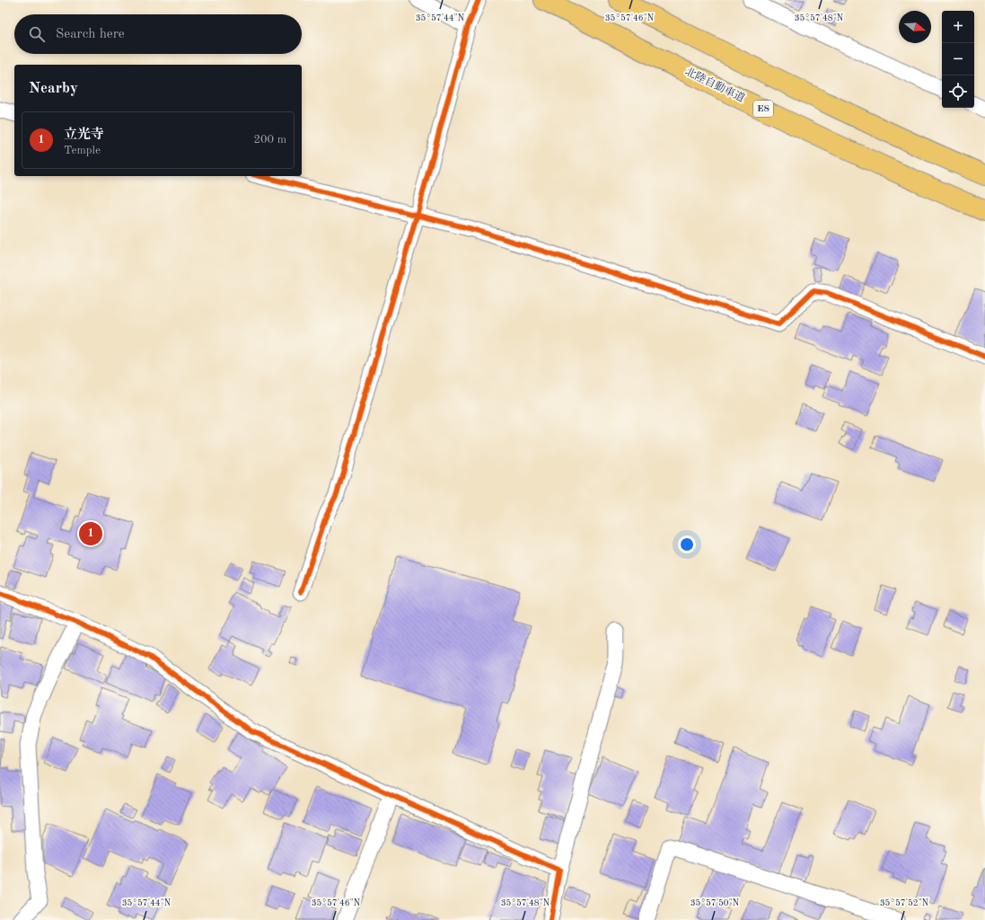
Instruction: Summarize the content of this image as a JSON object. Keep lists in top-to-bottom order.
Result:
{
  "streets": {
    "highway": ["北陸自動車道", "E8"]
  },
  "north": "right",
  "page": {
    "map_buttons": ["+", "−"],
    "search": "Search here",
    "heading": "Nearby",
    "list": [
      {
        "mark": "1",
        "name": "立光寺",
        "note": "Temple",
        "value": "200 m"
      }
    ],
    "pins": "1"
  },
  "coordinates": [
    "35°57'44\"N",
    "35°57'46\"N",
    "35°57'48\"N",
    "35°57'50\"N",
    "35°57'52\"N"
  ]
}
